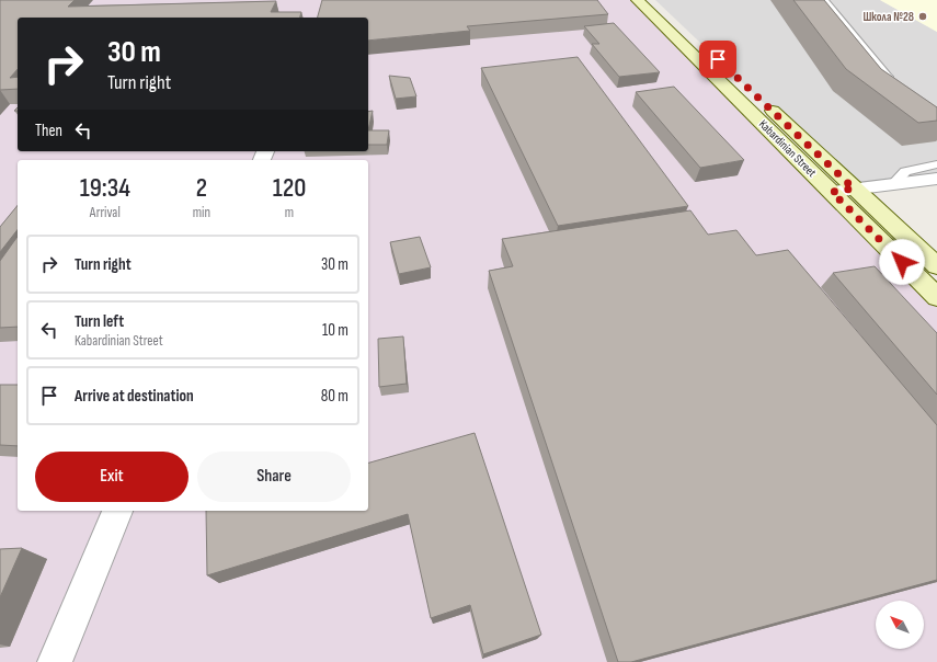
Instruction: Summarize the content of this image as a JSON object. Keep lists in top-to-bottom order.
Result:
{
  "streets": {
    "main road": ["Kabardinian Street"]
  },
  "places": ["Школа №28"],
  "north": "top left",
  "page": {
    "turn": ["30 m", "Turn right"],
    "then": "Then",
    "eta": [
      "19:34",
      "Arrival",
      "2",
      "min",
      "120",
      "m"
    ],
    "list": [
      {
        "name": "Turn right",
        "value": "30 m"
      },
      {
        "name": "Turn left",
        "note": "Kabardinian Street",
        "value": "10 m"
      },
      {
        "name": "Arrive at destination",
        "value": "80 m"
      }
    ],
    "buttons": ["Exit", "Share"]
  }
}
